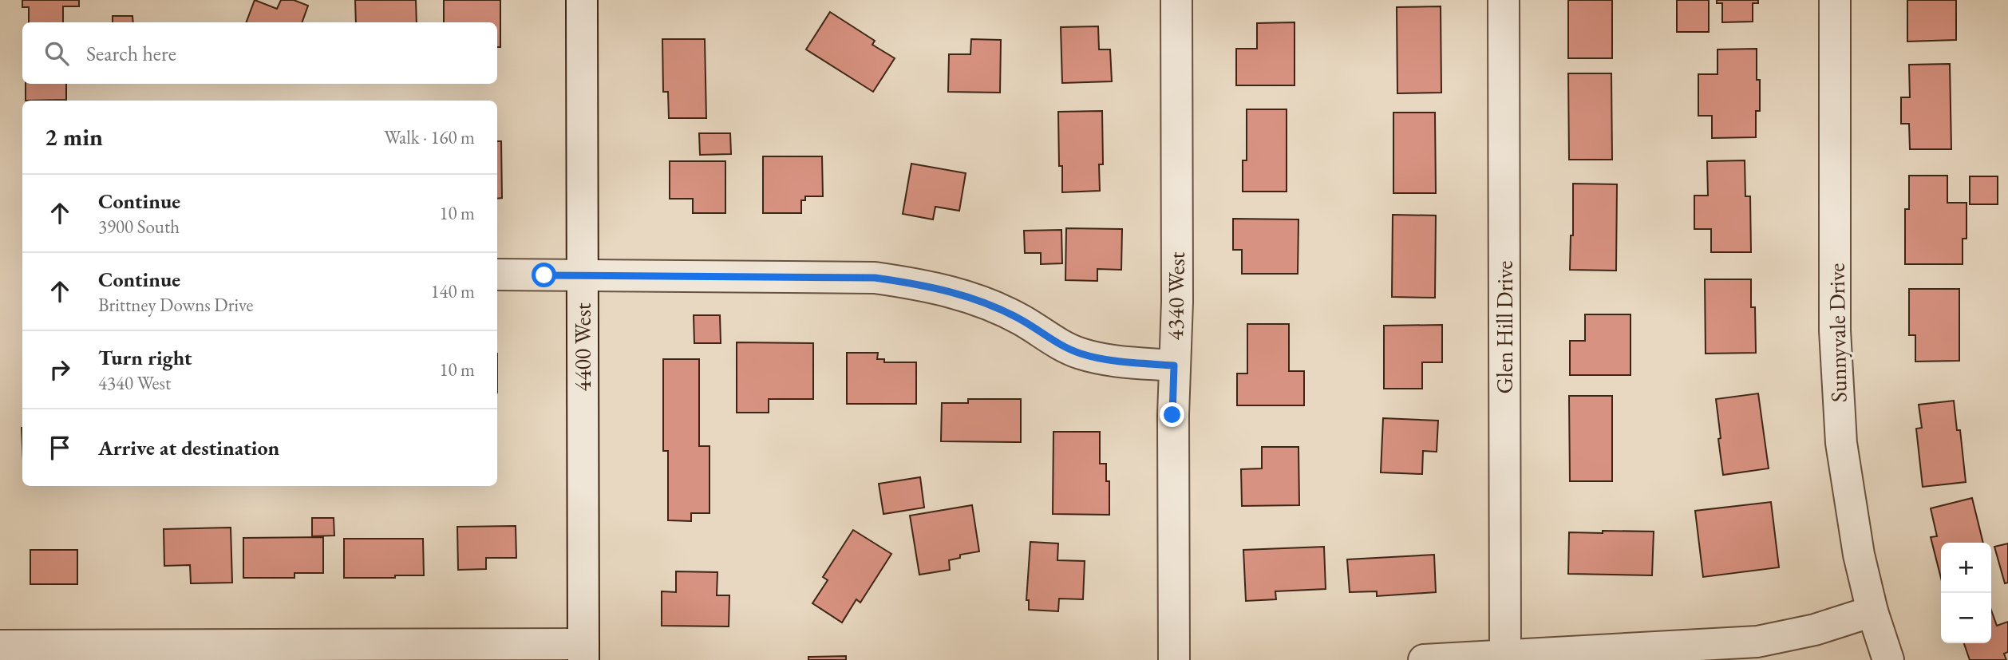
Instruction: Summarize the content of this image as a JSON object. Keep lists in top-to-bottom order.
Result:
{
  "streets": {
    "street": [
      "4340 West",
      "Glen Hill Drive",
      "Sunnyvale Drive",
      "4400 West"
    ]
  },
  "page": {
    "search": "Search here",
    "heading": ["2 min", "Walk · 160 m"],
    "list": [
      ["Continue", "3900 South", "10 m"],
      ["Continue", "Brittney Downs Drive", "140 m"],
      ["Turn right", "4340 West", "10 m"],
      "Arrive at destination"
    ],
    "map_buttons": ["+", "−"]
  }
}
